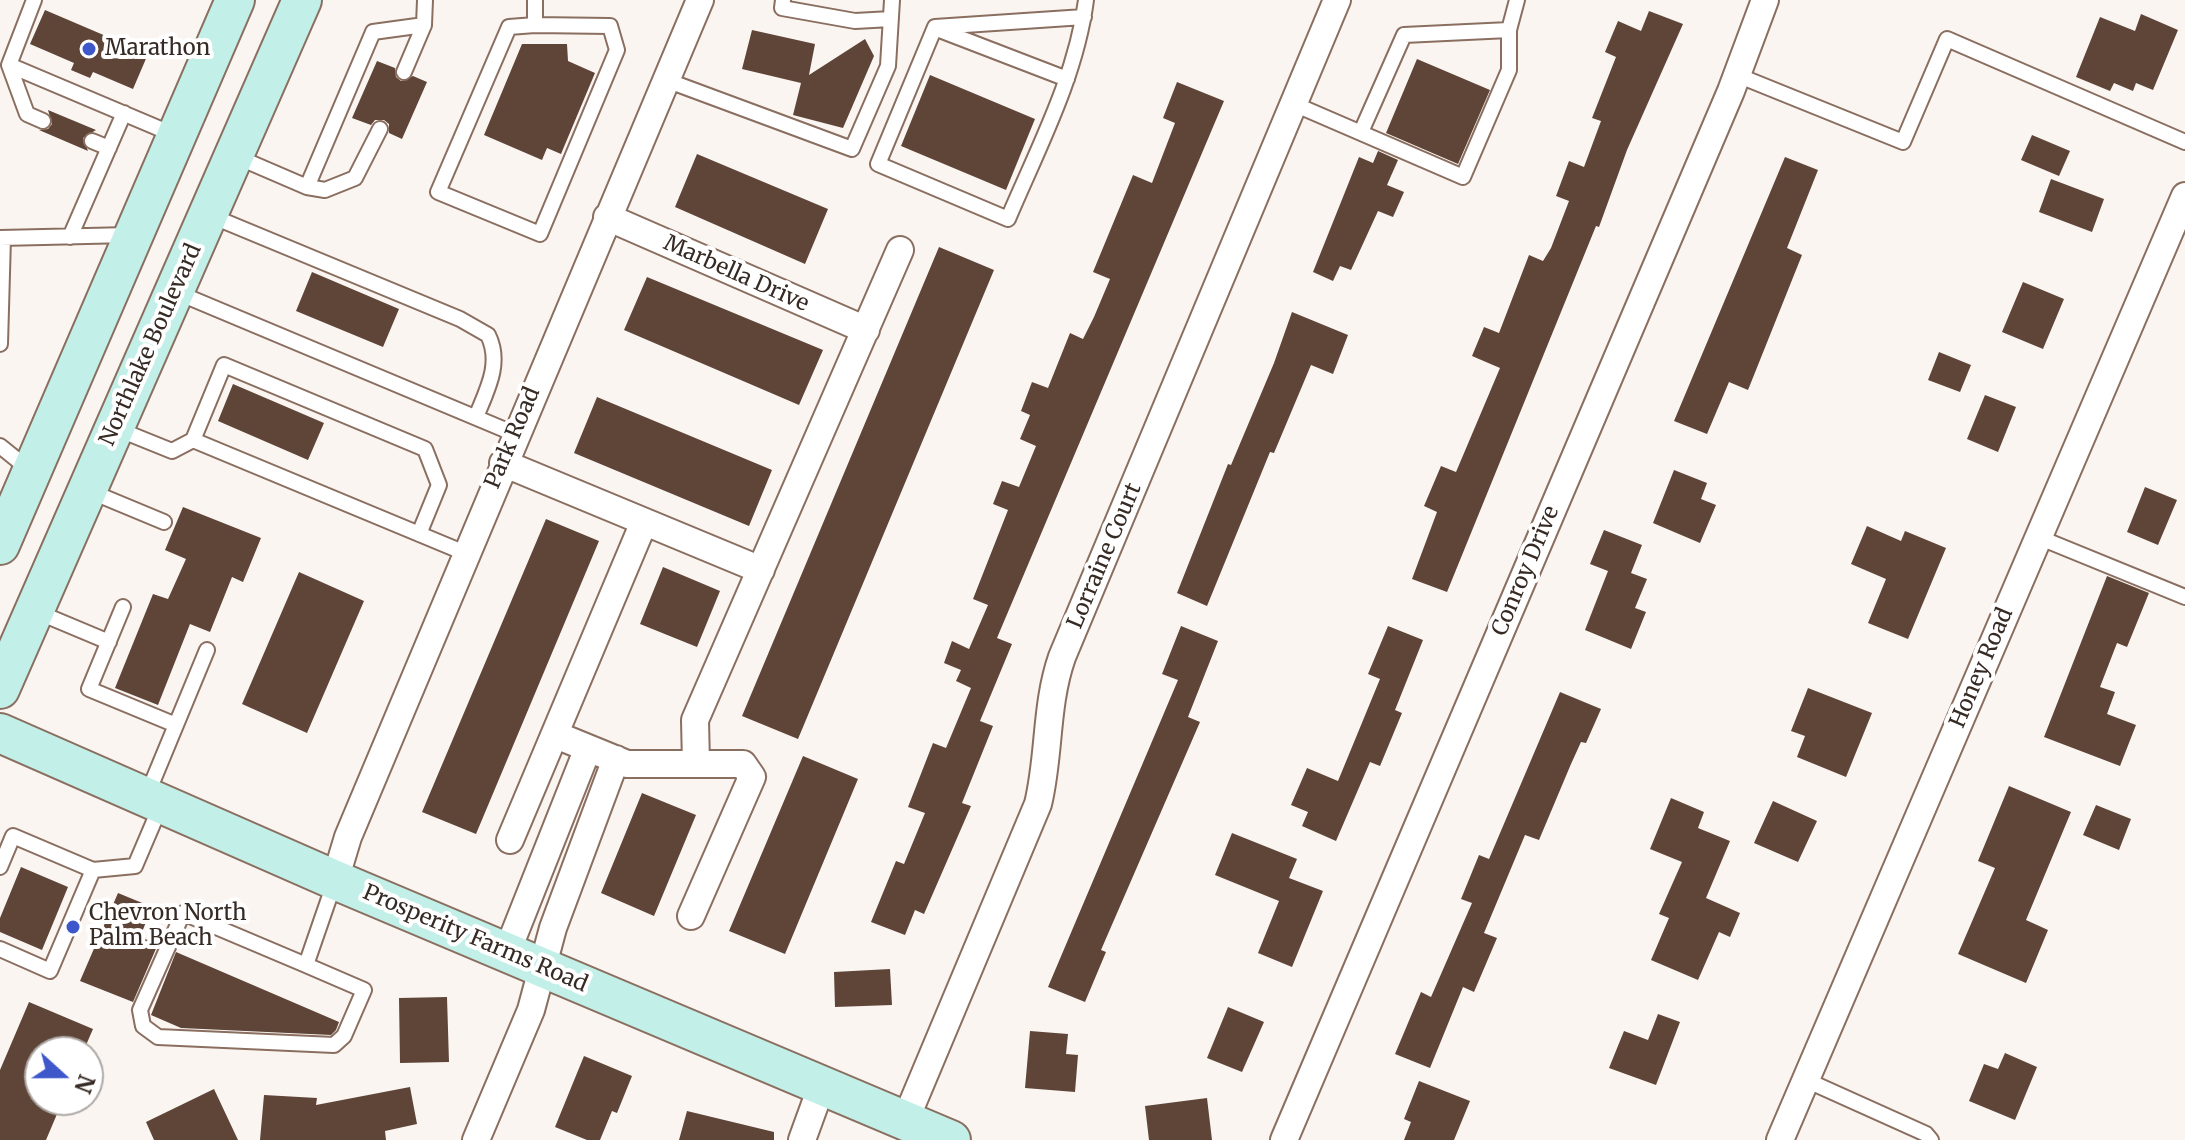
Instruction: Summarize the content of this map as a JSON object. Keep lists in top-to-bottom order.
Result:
{
  "streets": {
    "main road": ["Northlake Boulevard", "Prosperity Farms Road"],
    "street": [
      "Marbella Drive",
      "Park Road",
      "Lorraine Court",
      "Conroy Drive",
      "Honey Road"
    ]
  },
  "crossings": [
    ["Marbella Drive", "Park Road"],
    ["Park Road", "Prosperity Farms Road"],
    ["Lorraine Court", "Prosperity Farms Road"]
  ],
  "places": ["Marathon", "Chevron North Palm Beach"],
  "north": "right"
}
